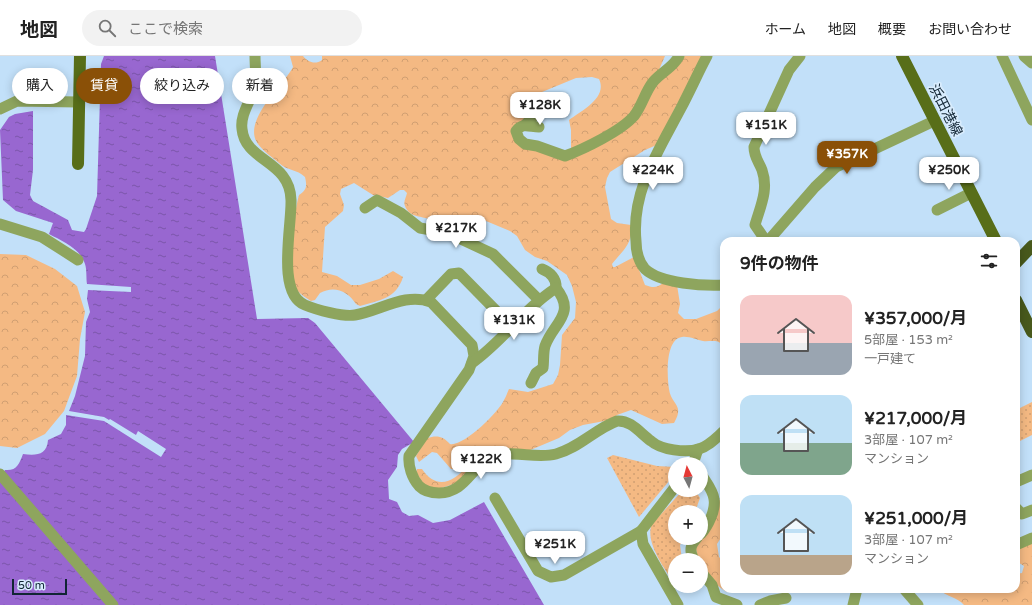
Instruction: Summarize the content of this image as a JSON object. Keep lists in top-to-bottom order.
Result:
{
  "streets": {
    "main road": ["浜田港線"]
  },
  "scale_bar": "50 m",
  "north": "top",
  "page": {
    "header": "地図",
    "search": "ここで検索",
    "nav": [
      "ホーム",
      "地図",
      "概要",
      "お問い合わせ"
    ],
    "chip": [
      "購入",
      "賃貸",
      "絞り込み",
      "新着"
    ],
    "price": [
      "¥128K",
      "¥151K",
      "¥357K",
      "¥224K",
      "¥250K",
      "¥217K",
      "¥131K",
      "¥122K",
      "¥251K"
    ],
    "heading": "9件の物件",
    "list": [
      {
        "name": "¥357,000/月",
        "note": "5部屋 · 153 m² · 一戸建て"
      },
      {
        "name": "¥217,000/月",
        "note": "3部屋 · 107 m² · マンション"
      },
      {
        "name": "¥251,000/月",
        "note": "3部屋 · 107 m² · マンション"
      }
    ],
    "map_buttons": ["+", "−"],
    "scale": "50 m"
  }
}
